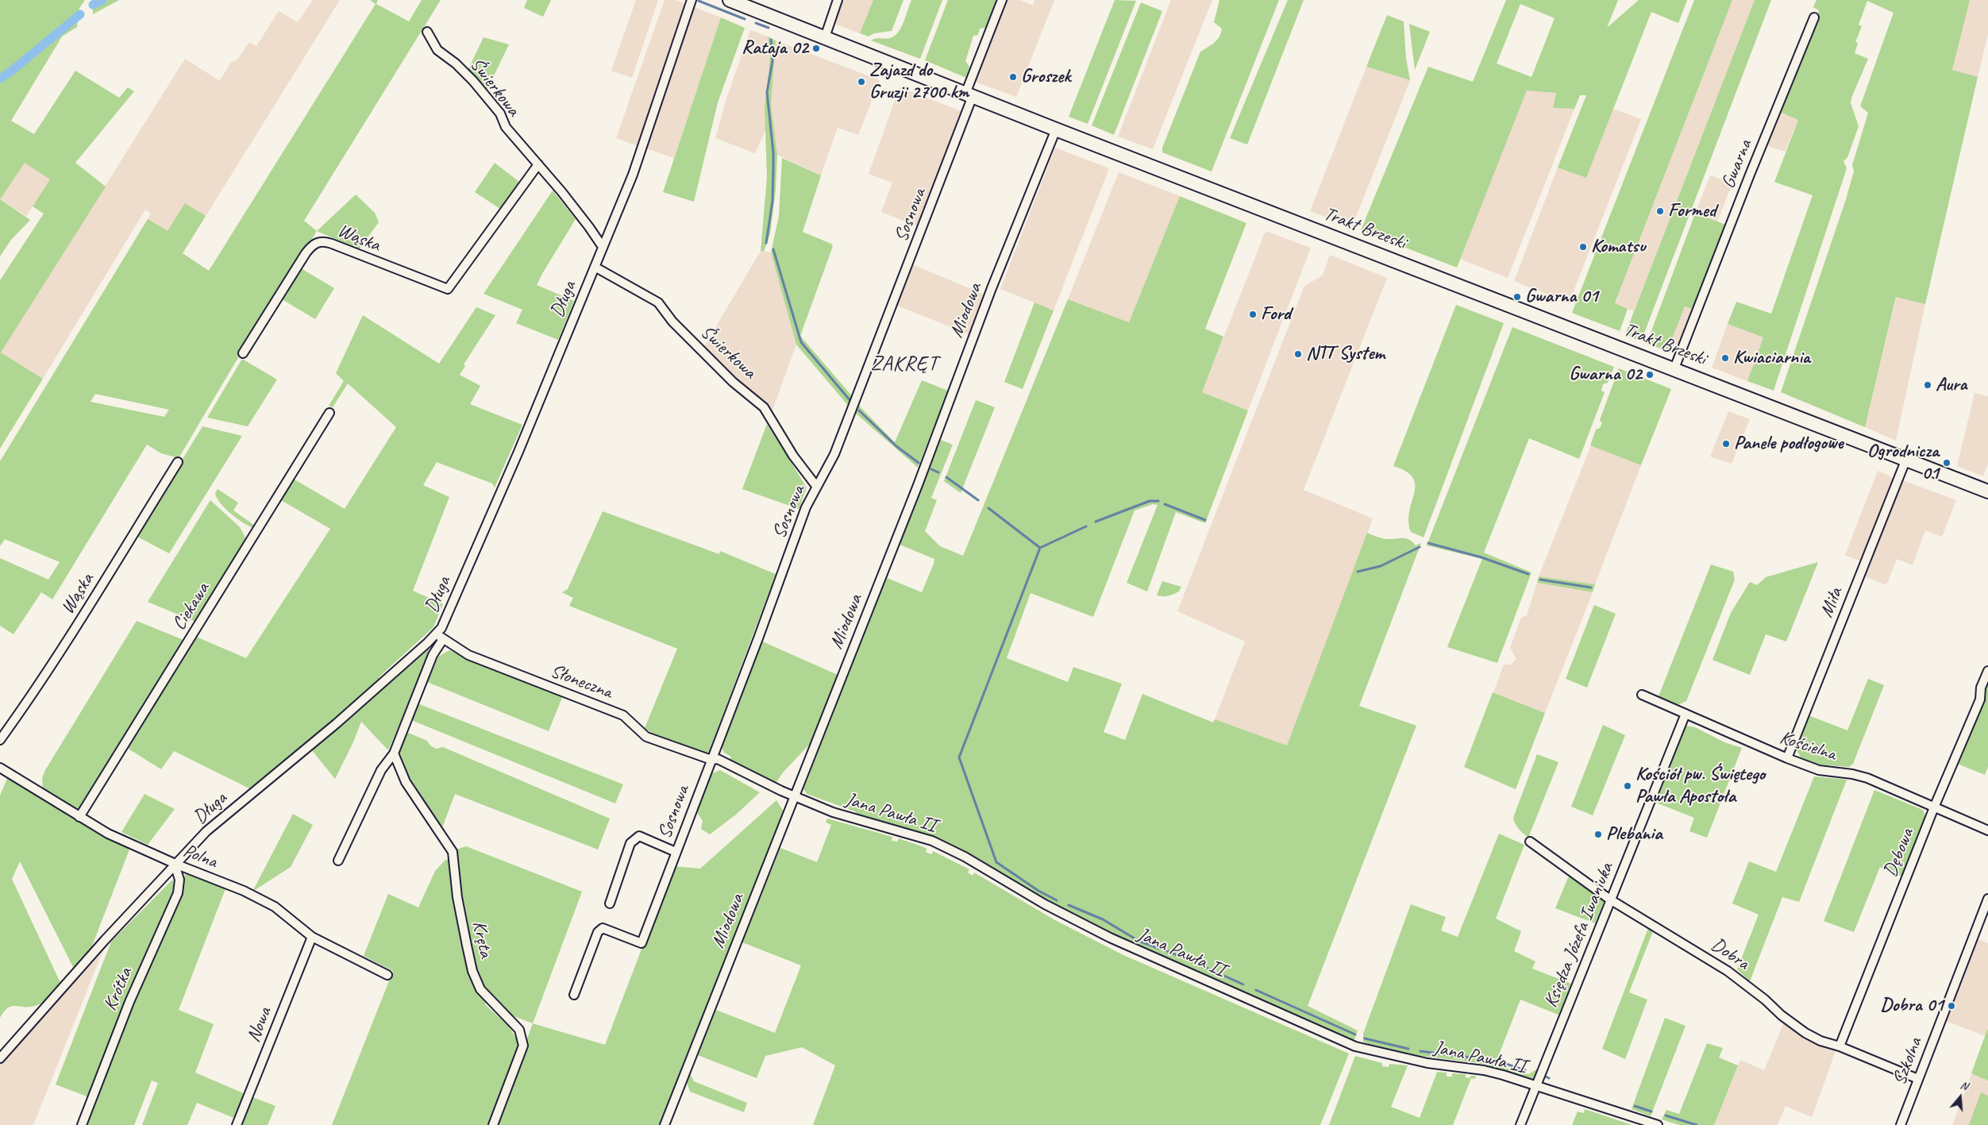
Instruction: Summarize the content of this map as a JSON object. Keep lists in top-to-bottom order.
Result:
{
  "streets": {
    "main road": ["Trakt Brzeski"],
    "street": [
      "Świerkowa",
      "Gwarna",
      "Sosnowa",
      "Wąska",
      "Długa",
      "Miodowa",
      "Miła",
      "Ciekawa",
      "Słoneczna",
      "Kościelna",
      "Jana Pawła II",
      "Dębowa",
      "Polna",
      "Księdza Józefa Iwaniuka",
      "Kręta",
      "Dobra",
      "Krótka",
      "Nowa",
      "Szkolna"
    ]
  },
  "crossings": [
    ["Świerkowa", "Sosnowa"],
    ["Świerkowa", "Wąska"],
    ["Świerkowa", "Długa"],
    ["Gwarna", "Trakt Brzeski"],
    ["Sosnowa", "Trakt Brzeski"],
    ["Sosnowa", "Słoneczna"],
    ["Sosnowa", "Jana Pawła II"],
    ["Trakt Brzeski", "Miodowa"],
    ["Trakt Brzeski", "Miła"],
    ["Długa", "Słoneczna"],
    ["Długa", "Polna"],
    ["Długa", "Krótka"],
    ["Miodowa", "Jana Pawła II"],
    ["Miła", "Kościelna"],
    ["Ciekawa", "Polna"],
    ["Słoneczna", "Jana Pawła II"],
    ["Kościelna", "Dębowa"],
    ["Kościelna", "Księdza Józefa Iwaniuka"],
    ["Jana Pawła II", "Księdza Józefa Iwaniuka"],
    ["Dębowa", "Dobra"],
    ["Polna", "Krótka"],
    ["Polna", "Nowa"],
    ["Księdza Józefa Iwaniuka", "Dobra"],
    ["Dobra", "Szkolna"]
  ],
  "districts": ["ZAKRĘT"],
  "places": [
    "Rataja 02",
    "Groszek",
    "Zajazd do Gruzji 2700 km",
    "Formed",
    "Komatsu",
    "Gwarna 01",
    "Ford",
    "NTT System",
    "Kwiaciarnia",
    "Gwarna 02",
    "Aura",
    "Panele podłogowe",
    "Ogrodnicza 01",
    "Kościół pw. Świętego Pawła Apostoła",
    "Plebania",
    "Dobra 01"
  ],
  "north": "top"
}
